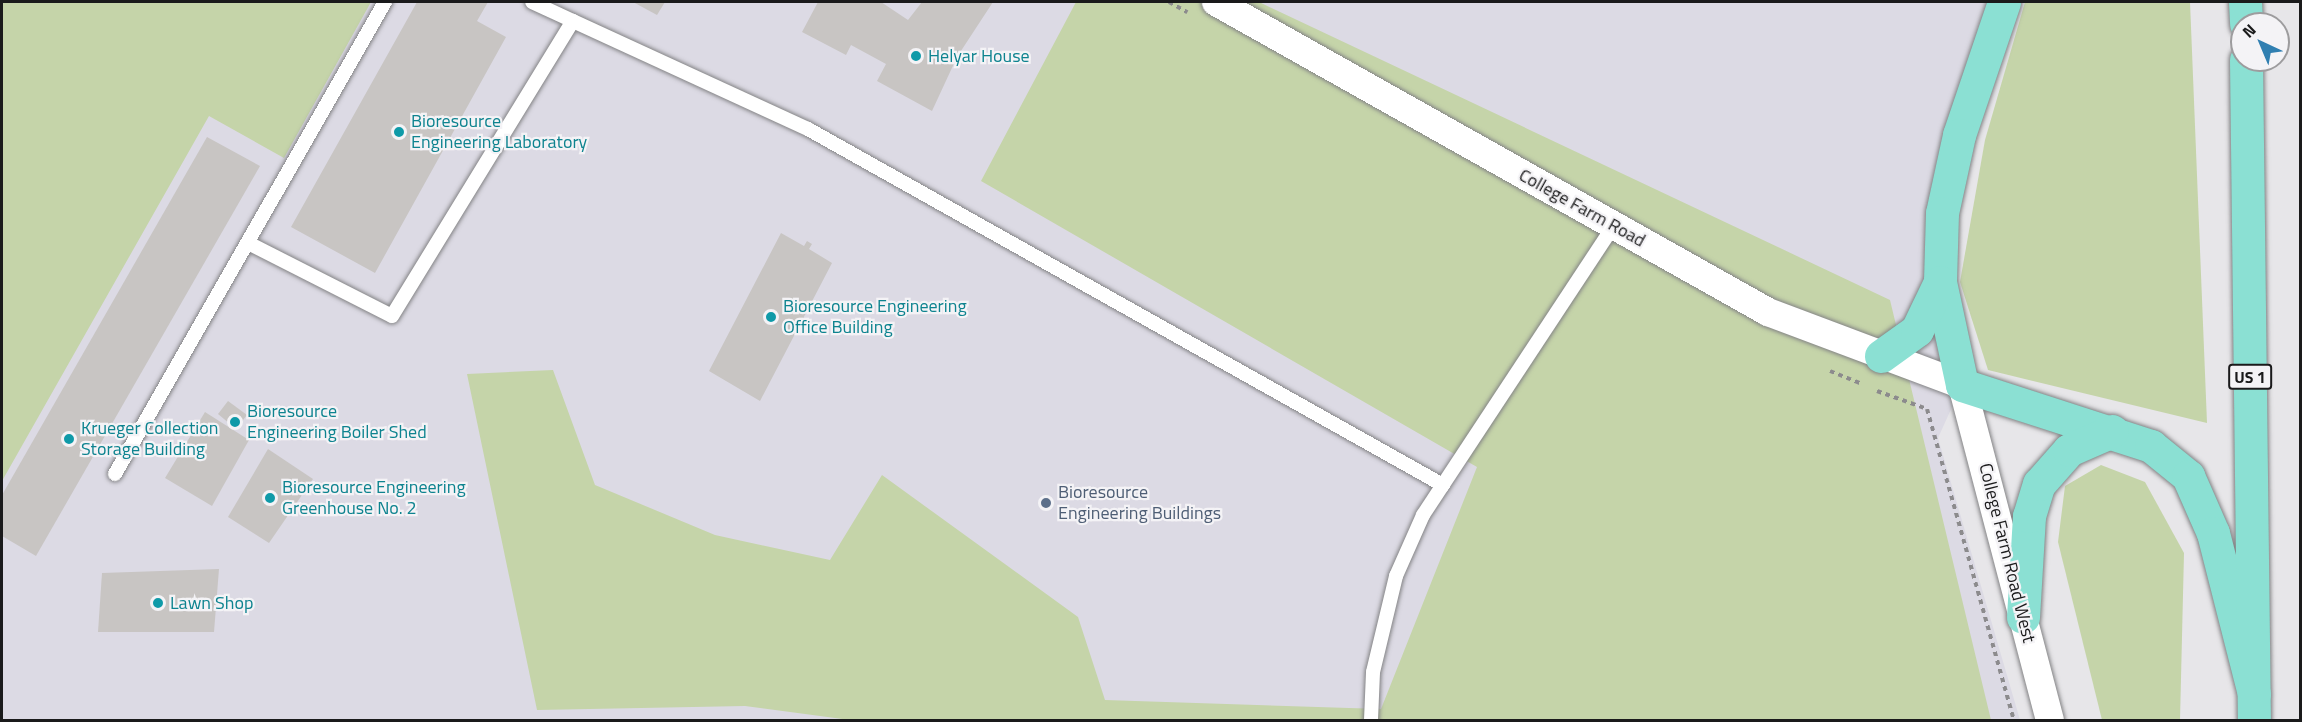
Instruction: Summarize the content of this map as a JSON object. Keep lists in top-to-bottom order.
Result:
{
  "streets": {
    "highway": ["US 1"],
    "street": ["College Farm Road", "College Farm Road West"]
  },
  "crossings": [
    ["College Farm Road", "College Farm Road West"]
  ],
  "places": [
    "Helyar House",
    "Bioresource Engineering Laboratory",
    "Bioresource Engineering Office Building",
    "Bioresource Engineering Boiler Shed",
    "Krueger Collection Storage Building",
    "Bioresource Engineering Greenhouse No. 2",
    "Bioresource Engineering Buildings",
    "Lawn Shop"
  ],
  "north": "top left"
}
